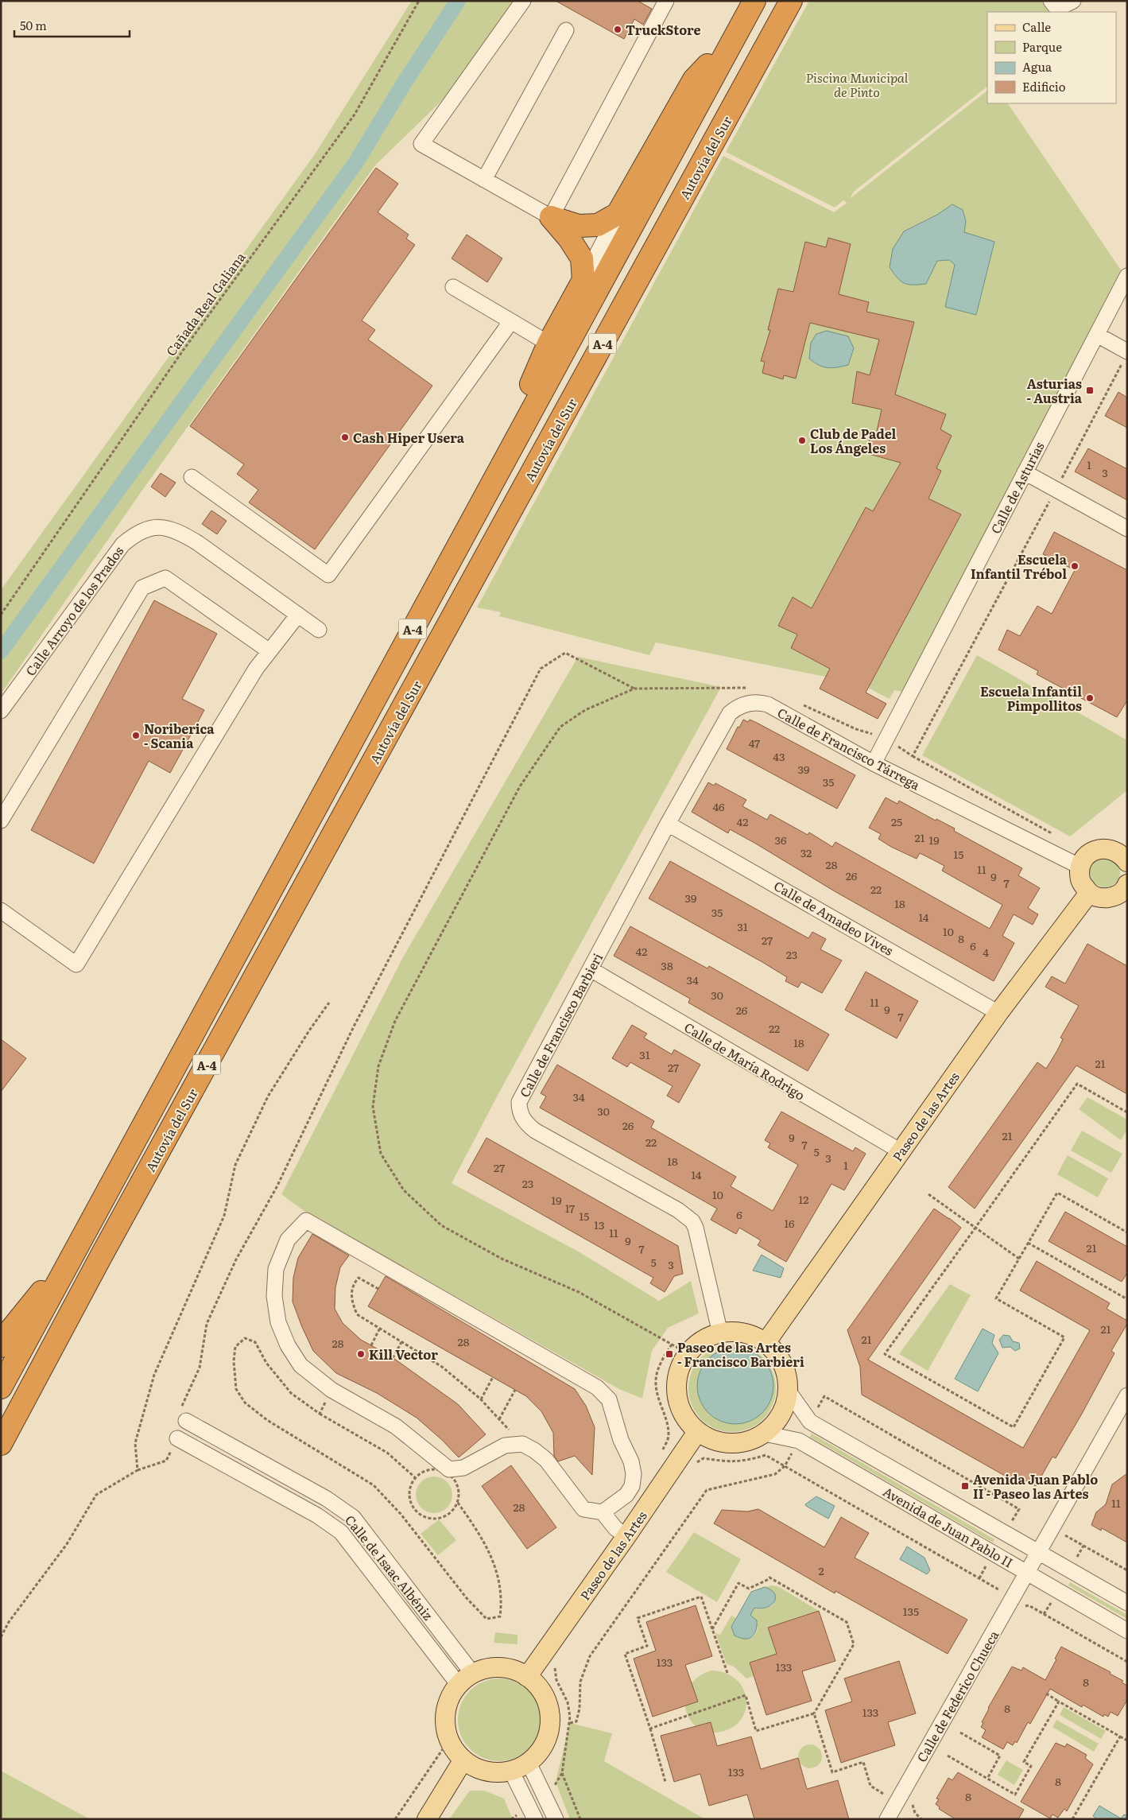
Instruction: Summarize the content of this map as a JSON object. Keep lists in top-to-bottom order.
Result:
{
  "streets": {
    "highway": ["Autovía del Sur", "A-4"],
    "main road": ["Paseo de las Artes"],
    "street": [
      "Calle de Asturias",
      "Calle Arroyo de los Prados",
      "Calle de Francisco Tárrega",
      "Calle de Amadeo Vives",
      "Calle de Francisco Barbieri",
      "Calle de María Rodrigo",
      "Avenida de Juan Pablo II",
      "Calle de Isaac Albéniz",
      "Calle de Federico Chueca"
    ],
    "path": ["Cañada Real Galiana"]
  },
  "crossings": [
    ["Calle de Asturias", "Calle de Francisco Tárrega"],
    ["Calle de Francisco Tárrega", "Calle de Amadeo Vives"],
    ["Calle de Francisco Tárrega", "Calle de Francisco Barbieri"],
    ["Calle de Amadeo Vives", "Calle de Francisco Barbieri"],
    ["Calle de Amadeo Vives", "Paseo de las Artes"],
    ["Calle de Francisco Barbieri", "Calle de María Rodrigo"],
    ["Calle de Francisco Barbieri", "Paseo de las Artes"],
    ["Calle de Francisco Barbieri", "Avenida de Juan Pablo II"],
    ["Calle de María Rodrigo", "Paseo de las Artes"],
    ["Paseo de las Artes", "Avenida de Juan Pablo II"],
    ["Paseo de las Artes", "Calle de Isaac Albéniz"],
    ["Avenida de Juan Pablo II", "Calle de Federico Chueca"]
  ],
  "parks": ["Piscina Municipal de Pinto"],
  "places": {
    "other": [
      "TruckStore",
      "Cash Hiper Usera",
      "Club de Padel Los Ángeles",
      "Escuela Infantil Trébol",
      "Escuela Infantil Pimpollitos",
      "Noriberica - Scania",
      "Kill Vector"
    ],
    "transit": ["Asturias - Austria", "Paseo de las Artes - Francisco Barbieri", "Avenida Juan Pablo II - Paseo las Artes"]
  },
  "house_numbers": [
    "1",
    "3",
    "47",
    "43",
    "39",
    "35",
    "46",
    "42",
    "25",
    "21",
    "36",
    "19",
    "32",
    "15",
    "28",
    "11",
    "26",
    "9",
    "7",
    "22",
    "39",
    "18",
    "35",
    "14",
    "31",
    "10",
    "8",
    "27",
    "6",
    "42",
    "4",
    "23",
    "38",
    "34",
    "30",
    "11",
    "9",
    "26",
    "7",
    "22",
    "18",
    "31",
    "21",
    "27",
    "34",
    "30",
    "26",
    "21",
    "9",
    "22",
    "7",
    "5",
    "3",
    "18",
    "1",
    "27",
    "14",
    "23",
    "10",
    "12",
    "19",
    "17",
    "6",
    "15",
    "16",
    "13",
    "11",
    "9",
    "21",
    "7",
    "5",
    "3",
    "21",
    "21",
    "28",
    "28",
    "11",
    "28",
    "2",
    "135",
    "133",
    "133",
    "8",
    "8",
    "133",
    "133",
    "8",
    "8"
  ],
  "legend": [
    "Calle",
    "Parque",
    "Agua",
    "Edificio"
  ],
  "scale_bar": "50 m"
}
